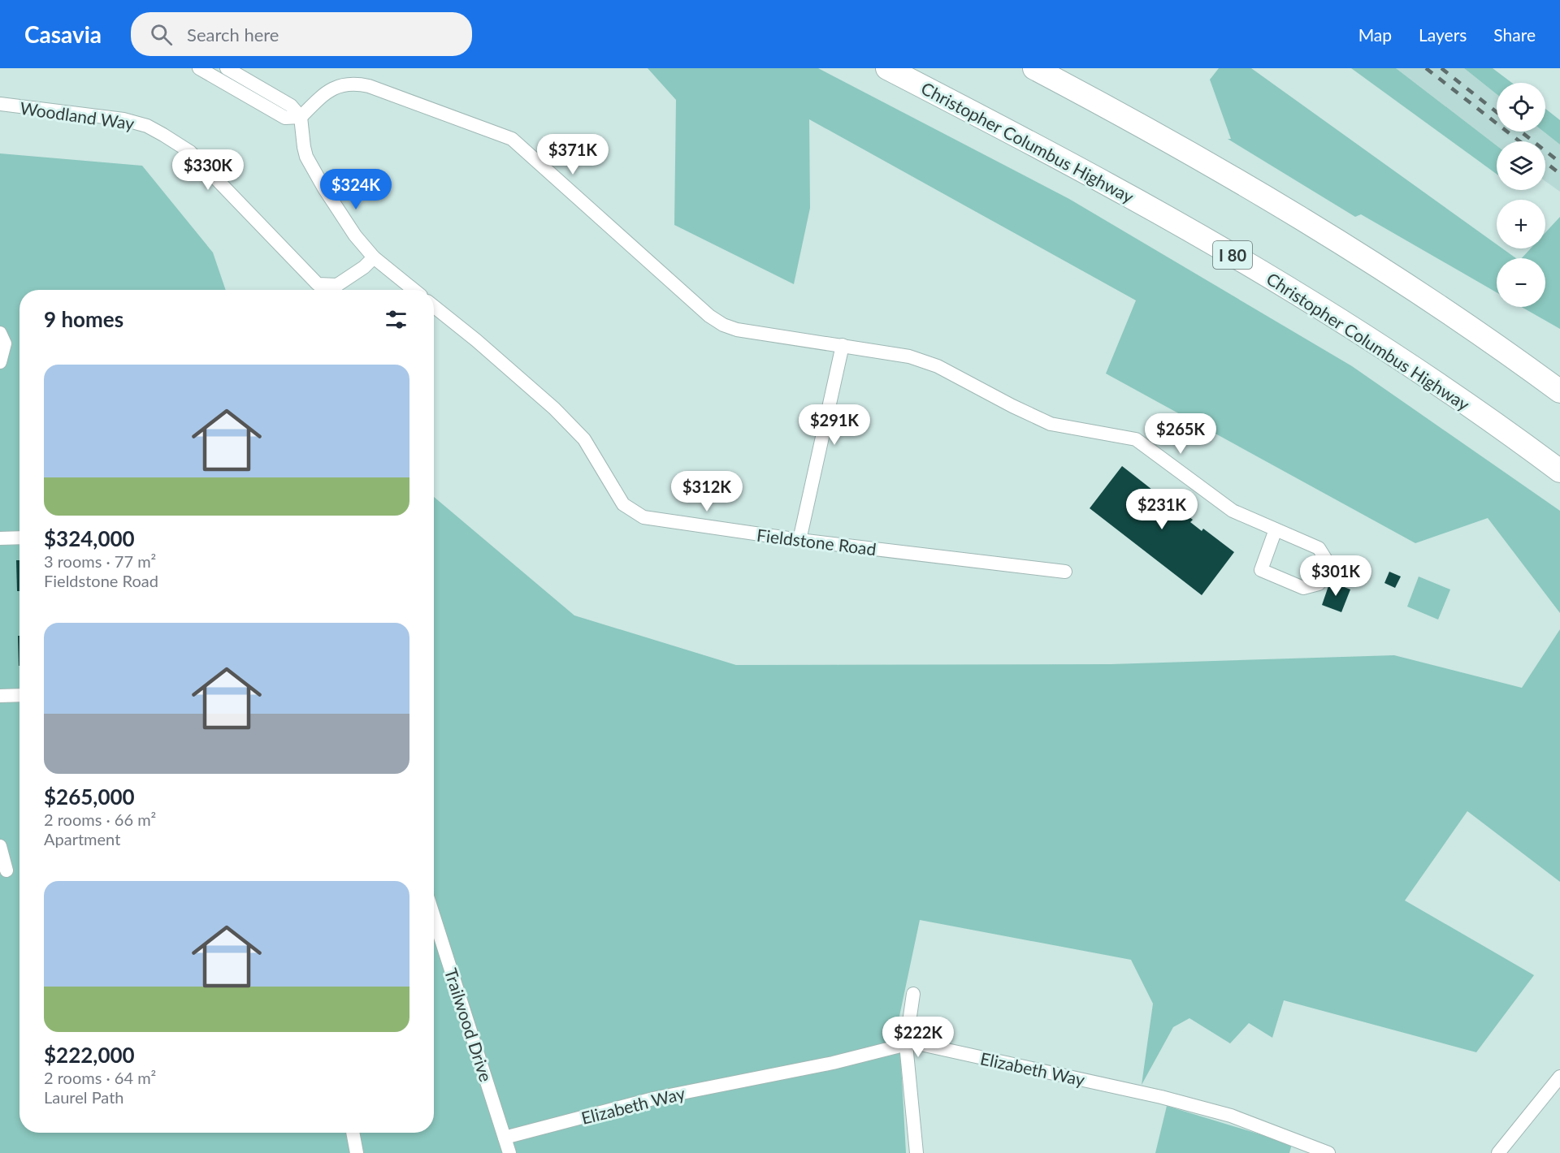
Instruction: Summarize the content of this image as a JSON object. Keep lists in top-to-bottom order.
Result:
{
  "streets": {
    "highway": ["Christopher Columbus Highway", "I 80"],
    "street": [
      "Woodland Way",
      "Fieldstone Road",
      "Trailwood Drive",
      "Elizabeth Way"
    ]
  },
  "crossings": [
    ["Trailwood Drive", "Elizabeth Way"]
  ],
  "page": {
    "header": "Casavia",
    "search": "Search here",
    "nav": ["Map", "Layers", "Share"],
    "map_buttons": ["+", "−"],
    "price": [
      "$371K",
      "$330K",
      "$324K",
      "$291K",
      "$265K",
      "$312K",
      "$231K",
      "$301K",
      "$222K"
    ],
    "heading": "9 homes",
    "list": [
      {
        "name": "$324,000",
        "note": "3 rooms · 77 m² · Fieldstone Road"
      },
      {
        "name": "$265,000",
        "note": "2 rooms · 66 m² · Apartment"
      },
      {
        "name": "$222,000",
        "note": "2 rooms · 64 m² · Laurel Path"
      }
    ]
  }
}
